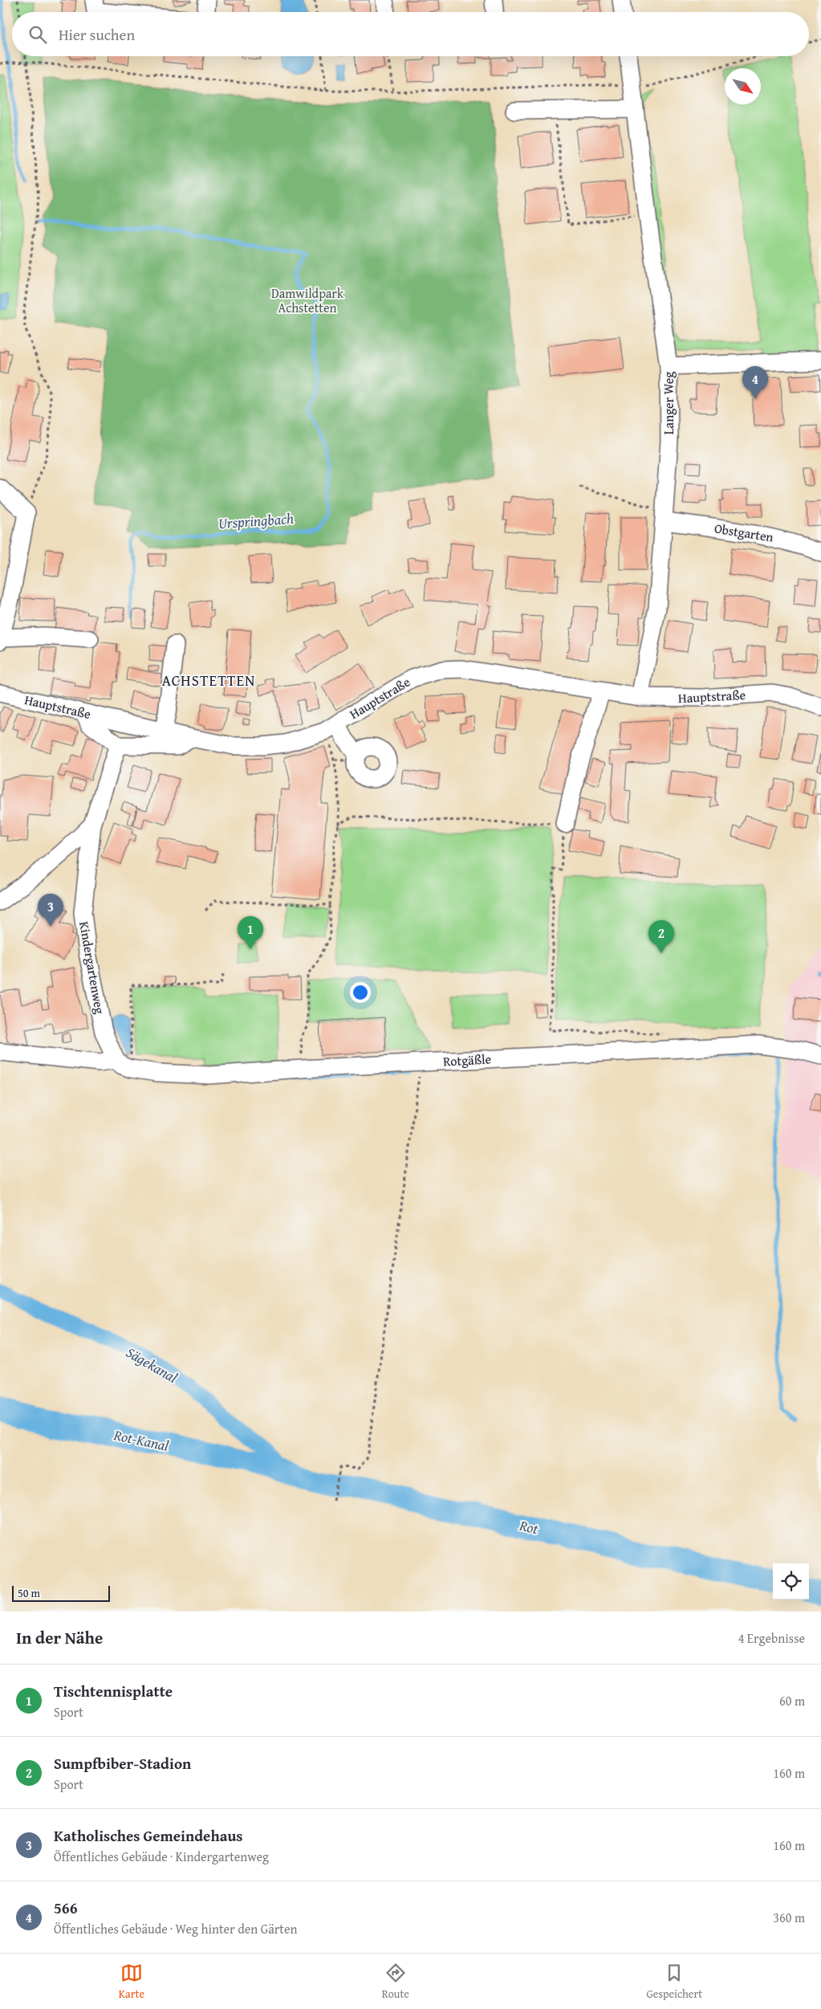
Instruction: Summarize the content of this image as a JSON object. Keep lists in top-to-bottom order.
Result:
{
  "streets": {
    "street": [
      "Langer Weg",
      "Obstgarten",
      "Hauptstraße",
      "Kindergartenweg",
      "Rotgäßle"
    ]
  },
  "crossings": [
    ["Langer Weg", "Obstgarten"],
    ["Langer Weg", "Hauptstraße"],
    ["Kindergartenweg", "Rotgäßle"]
  ],
  "districts": ["ACHSTETTEN"],
  "water": [
    "Urspringbach",
    "Sägekanal",
    "Rot-Kanal",
    "Rot"
  ],
  "parks": ["Damwildpark Achstetten"],
  "scale_bar": "50 m",
  "north": "bottom right",
  "page": {
    "search": "Hier suchen",
    "pins": [
      "4",
      "3",
      "1",
      "2"
    ],
    "scale": "50 m",
    "heading": ["In der Nähe", "4 Ergebnisse"],
    "list": [
      {
        "mark": "1",
        "name": "Tischtennisplatte",
        "note": "Sport",
        "value": "60 m"
      },
      {
        "mark": "2",
        "name": "Sumpfbiber-Stadion",
        "note": "Sport",
        "value": "160 m"
      },
      {
        "mark": "3",
        "name": "Katholisches Gemeindehaus",
        "note": "Öffentliches Gebäude · Kindergartenweg",
        "value": "160 m"
      },
      {
        "mark": "4",
        "name": "566",
        "note": "Öffentliches Gebäude · Weg hinter den Gärten",
        "value": "360 m"
      }
    ],
    "nav": ["Karte", "Route", "Gespeichert"]
  }
}
